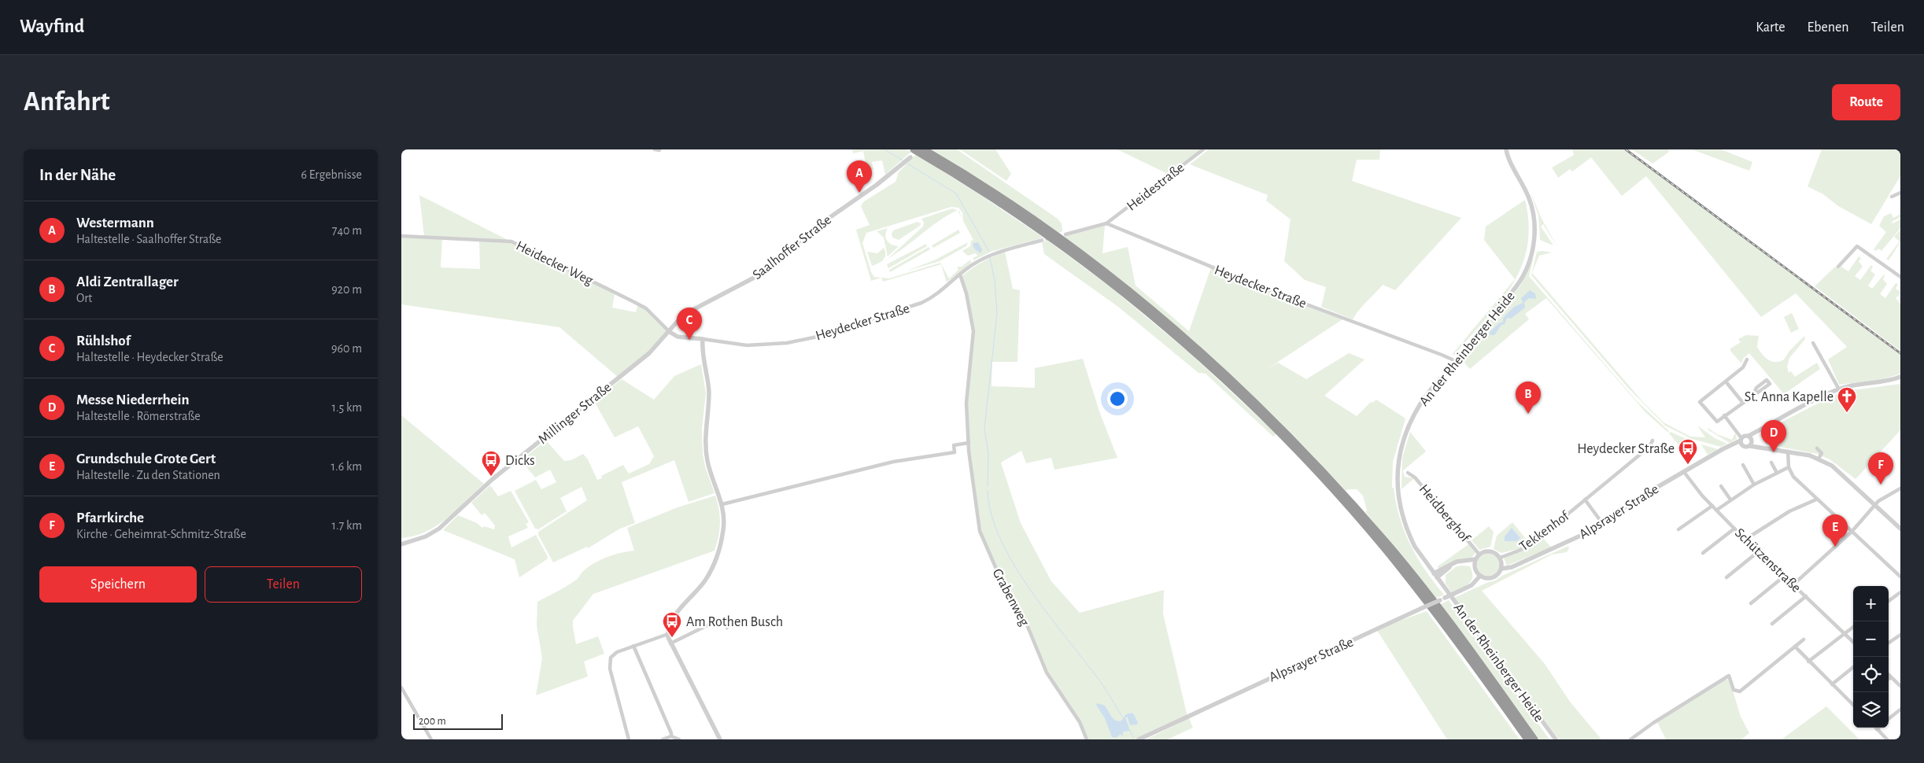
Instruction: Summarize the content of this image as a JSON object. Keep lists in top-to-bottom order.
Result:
{
  "streets": {
    "street": [
      "Heidestraße",
      "Saalhoffer Straße",
      "Heidecker Weg",
      "Heydecker Straße",
      "An der Rheinberger Heide",
      "Millinger Straße",
      "Alpsrayer Straße",
      "Heidberghof",
      "Tekkenhof",
      "Schützenstraße",
      "Grabenweg"
    ]
  },
  "crossings": [
    ["Heidestraße", "Heydecker Straße"],
    ["Saalhoffer Straße", "Heidecker Weg"],
    ["Saalhoffer Straße", "Heydecker Straße"],
    ["Saalhoffer Straße", "Millinger Straße"],
    ["Heidecker Weg", "Heydecker Straße"],
    ["Heidecker Weg", "Millinger Straße"],
    ["Heydecker Straße", "An der Rheinberger Heide"],
    ["Heydecker Straße", "Millinger Straße"],
    ["Heydecker Straße", "Grabenweg"],
    ["Alpsrayer Straße", "Heidberghof"],
    ["Alpsrayer Straße", "Tekkenhof"],
    ["Alpsrayer Straße", "Schützenstraße"],
    ["Heidberghof", "Tekkenhof"]
  ],
  "places": {
    "church": ["St. Anna Kapelle"],
    "bus stop": ["Heydecker Straße", "Dicks", "Am Rothen Busch"]
  },
  "scale_bar": "200 m",
  "page": {
    "header": "Wayfind",
    "nav": ["Karte", "Ebenen", "Teilen"],
    "buttons": [
      "Route",
      ["Speichern", "Teilen"]
    ],
    "title": "Anfahrt",
    "heading": ["In der Nähe", "6 Ergebnisse"],
    "pins": [
      "A",
      "C",
      "B",
      "D",
      "F",
      "E"
    ],
    "list": [
      {
        "mark": "A",
        "name": "Westermann",
        "note": "Haltestelle · Saalhoffer Straße",
        "value": "740 m"
      },
      {
        "mark": "B",
        "name": "Aldi Zentrallager",
        "note": "Ort",
        "value": "920 m"
      },
      {
        "mark": "C",
        "name": "Rühlshof",
        "note": "Haltestelle · Heydecker Straße",
        "value": "960 m"
      },
      {
        "mark": "D",
        "name": "Messe Niederrhein",
        "note": "Haltestelle · Römerstraße",
        "value": "1.5 km"
      },
      {
        "mark": "E",
        "name": "Grundschule Grote Gert",
        "note": "Haltestelle · Zu den Stationen",
        "value": "1.6 km"
      },
      {
        "mark": "F",
        "name": "Pfarrkirche",
        "note": "Kirche · Geheimrat-Schmitz-Straße",
        "value": "1.7 km"
      }
    ],
    "map_buttons": ["+", "−"],
    "scale": "200 m"
  }
}
